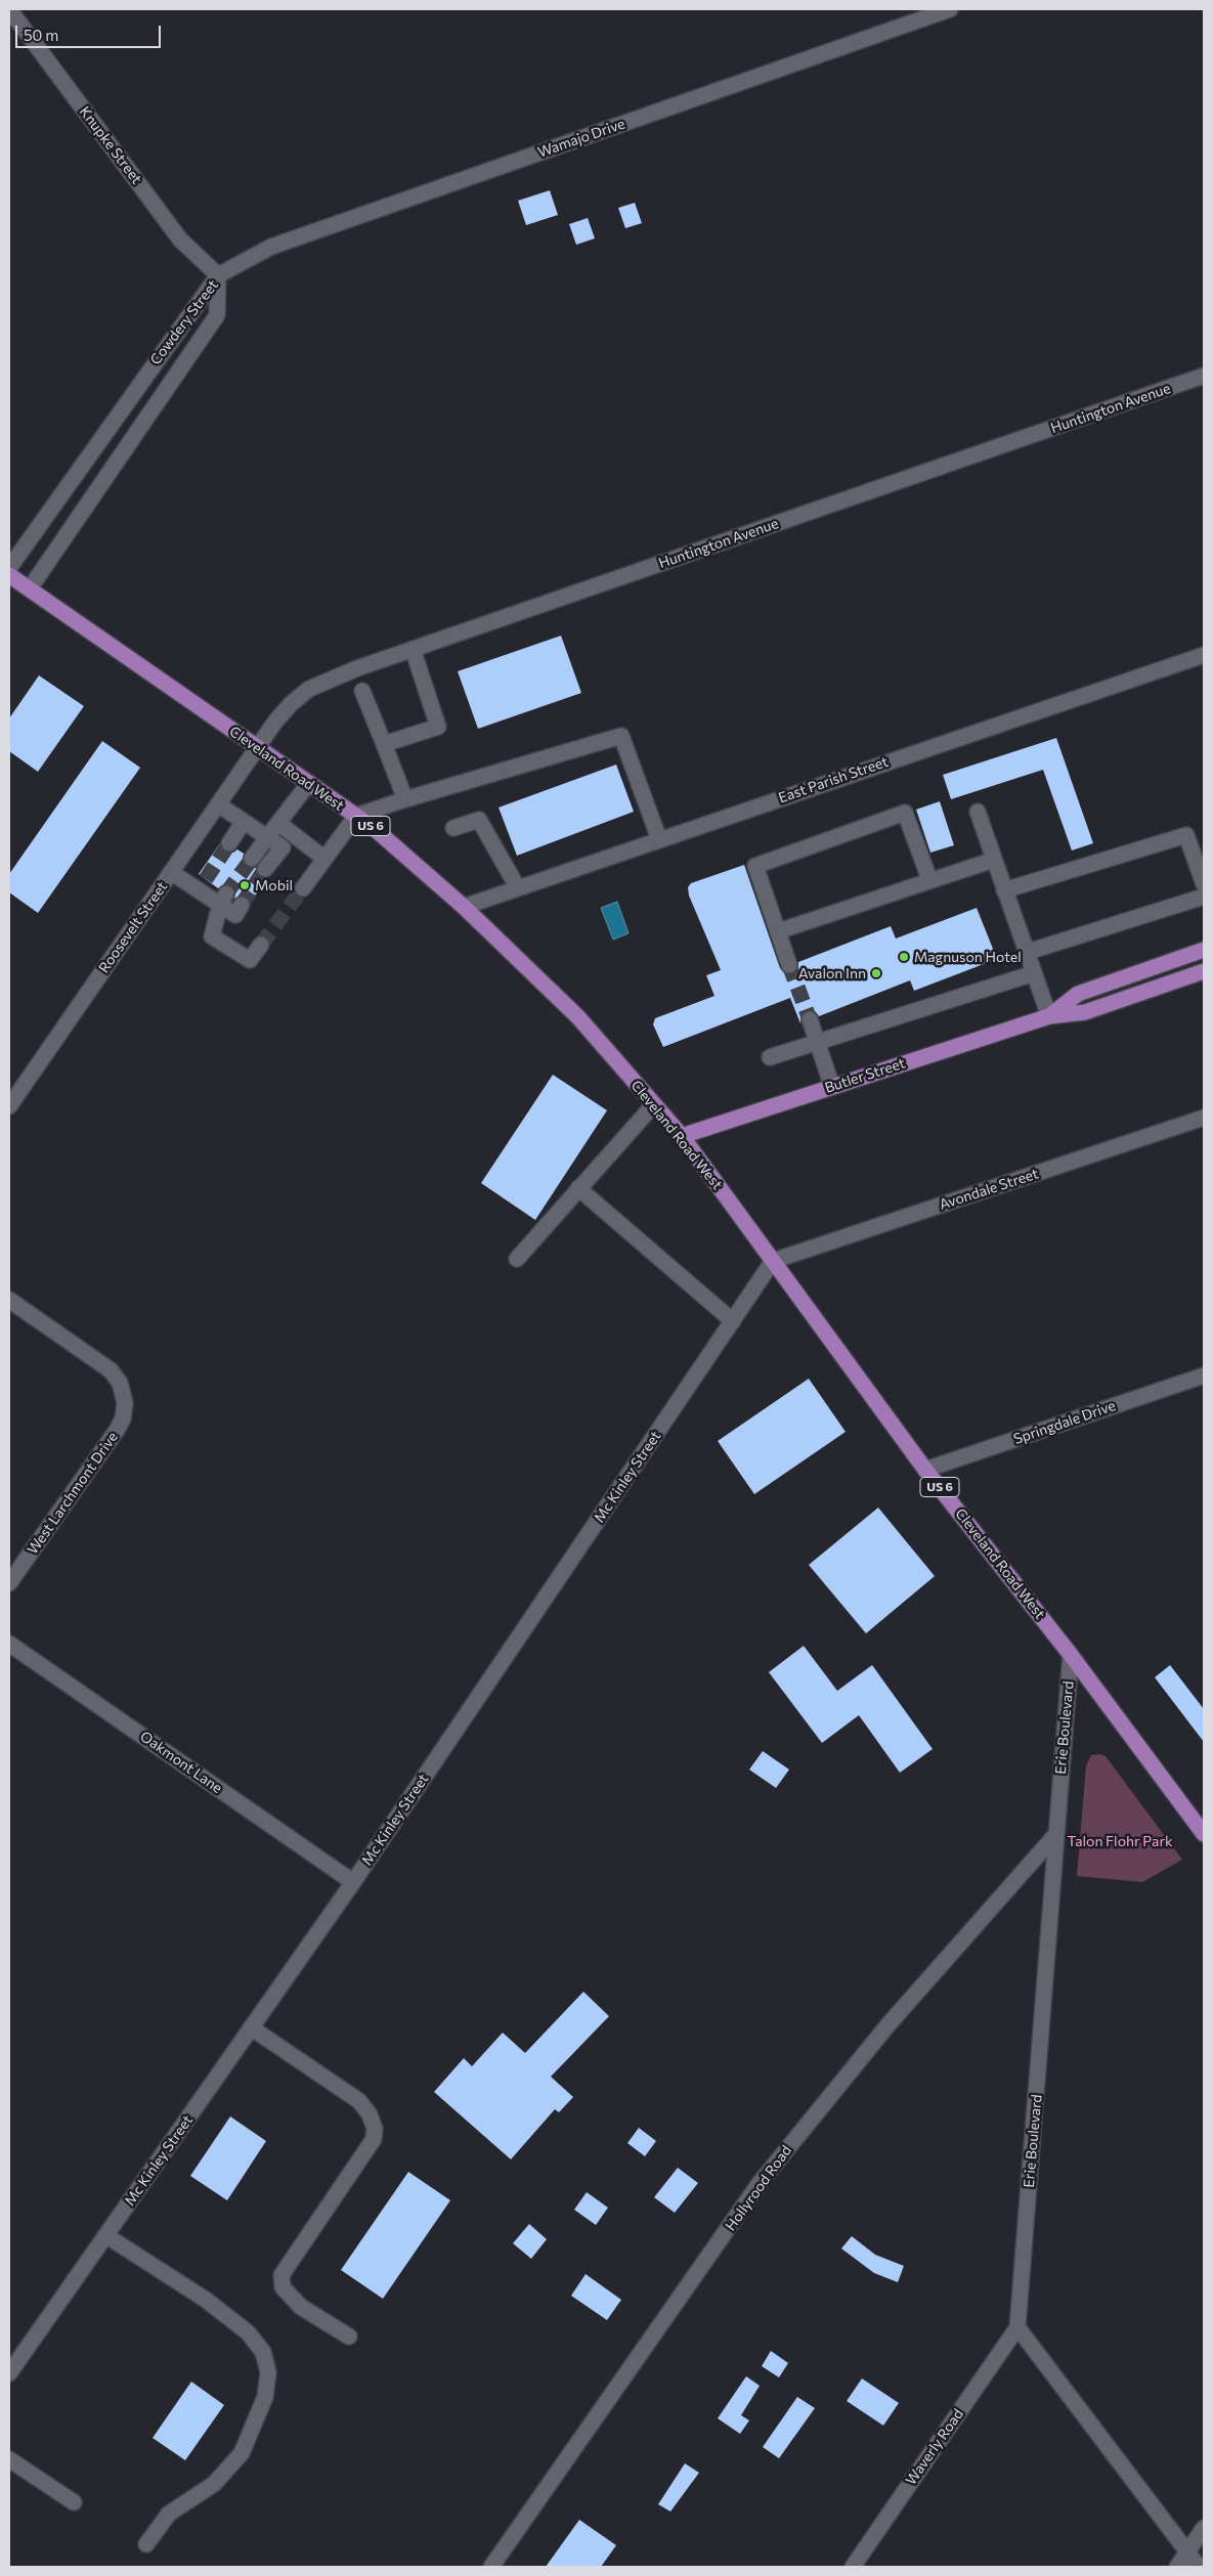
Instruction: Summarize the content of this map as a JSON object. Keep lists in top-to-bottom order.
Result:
{
  "streets": {
    "main road": ["Cleveland Road West", "US 6", "Butler Street"],
    "street": [
      "Wamajo Drive",
      "Knupke Street",
      "Cowdery Street",
      "Huntington Avenue",
      "East Parish Street",
      "Roosevelt Street",
      "Avondale Street",
      "Springdale Drive",
      "Mc Kinley Street",
      "West Larchmont Drive",
      "Erie Boulevard",
      "Oakmont Lane",
      "Hollyrood Road",
      "Waverly Road"
    ]
  },
  "crossings": [
    ["Wamajo Drive", "Knupke Street"],
    ["Wamajo Drive", "Cowdery Street"],
    ["Knupke Street", "Cowdery Street"],
    ["Cowdery Street", "Cleveland Road West"],
    ["Huntington Avenue", "Cleveland Road West"],
    ["Huntington Avenue", "Roosevelt Street"],
    ["Cleveland Road West", "East Parish Street"],
    ["Cleveland Road West", "Roosevelt Street"],
    ["Cleveland Road West", "Butler Street"],
    ["Cleveland Road West", "Avondale Street"],
    ["Cleveland Road West", "Springdale Drive"],
    ["Cleveland Road West", "Mc Kinley Street"],
    ["Cleveland Road West", "Erie Boulevard"],
    ["Avondale Street", "Mc Kinley Street"],
    ["Mc Kinley Street", "Oakmont Lane"],
    ["Erie Boulevard", "Hollyrood Road"],
    ["Erie Boulevard", "Waverly Road"]
  ],
  "parks": ["Talon Flohr Park"],
  "places": ["Mobil", "Magnuson Hotel", "Avalon Inn"],
  "scale_bar": "50 m"
}
